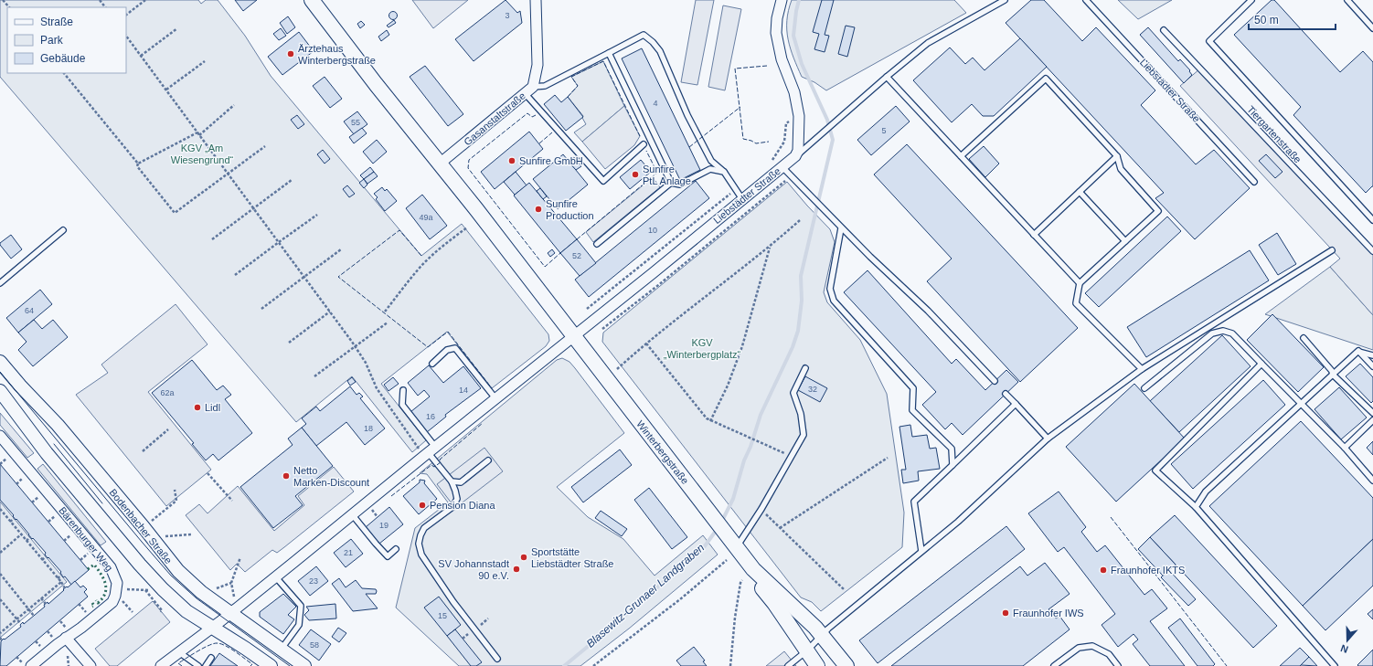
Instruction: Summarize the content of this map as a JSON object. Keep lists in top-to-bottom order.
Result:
{
  "streets": {
    "main road": ["Winterbergstraße"],
    "street": [
      "Liebstädter Straße",
      "Gasanstaltstraße",
      "Bodenbacher Straße",
      "Bärenburger Weg"
    ],
    "lane": ["Tiergartenstraße"]
  },
  "crossings": [
    ["Liebstädter Straße", "Winterbergstraße"],
    ["Liebstädter Straße", "Bodenbacher Straße"],
    ["Gasanstaltstraße", "Winterbergstraße"]
  ],
  "water": ["Blasewitz‐Grunaer Landgraben"],
  "parks": ["KGV „Am Wiesengrund“", "KGV „Winterbergplatz“"],
  "places": [
    "Ärztehaus Winterbergstraße",
    "Sunfire GmbH",
    "Sunfire PtL Anlage",
    "Sunfire Production",
    "Lidl",
    "Netto Marken-Discount",
    "Pension Diana",
    "Sportstätte Liebstädter Straße",
    "SV Johannstadt 90 e.V.",
    "Fraunhofer IKTS",
    "Fraunhofer IWS"
  ],
  "house_numbers": [
    "3",
    "4",
    "55",
    "5",
    "49a",
    "10",
    "52",
    "64",
    "32",
    "14",
    "62a",
    "16",
    "18",
    "19",
    "21",
    "23",
    "15",
    "58"
  ],
  "legend": ["Straße", "Park", "Gebäude"],
  "scale_bar": "50 m",
  "north": "bottom"
}
